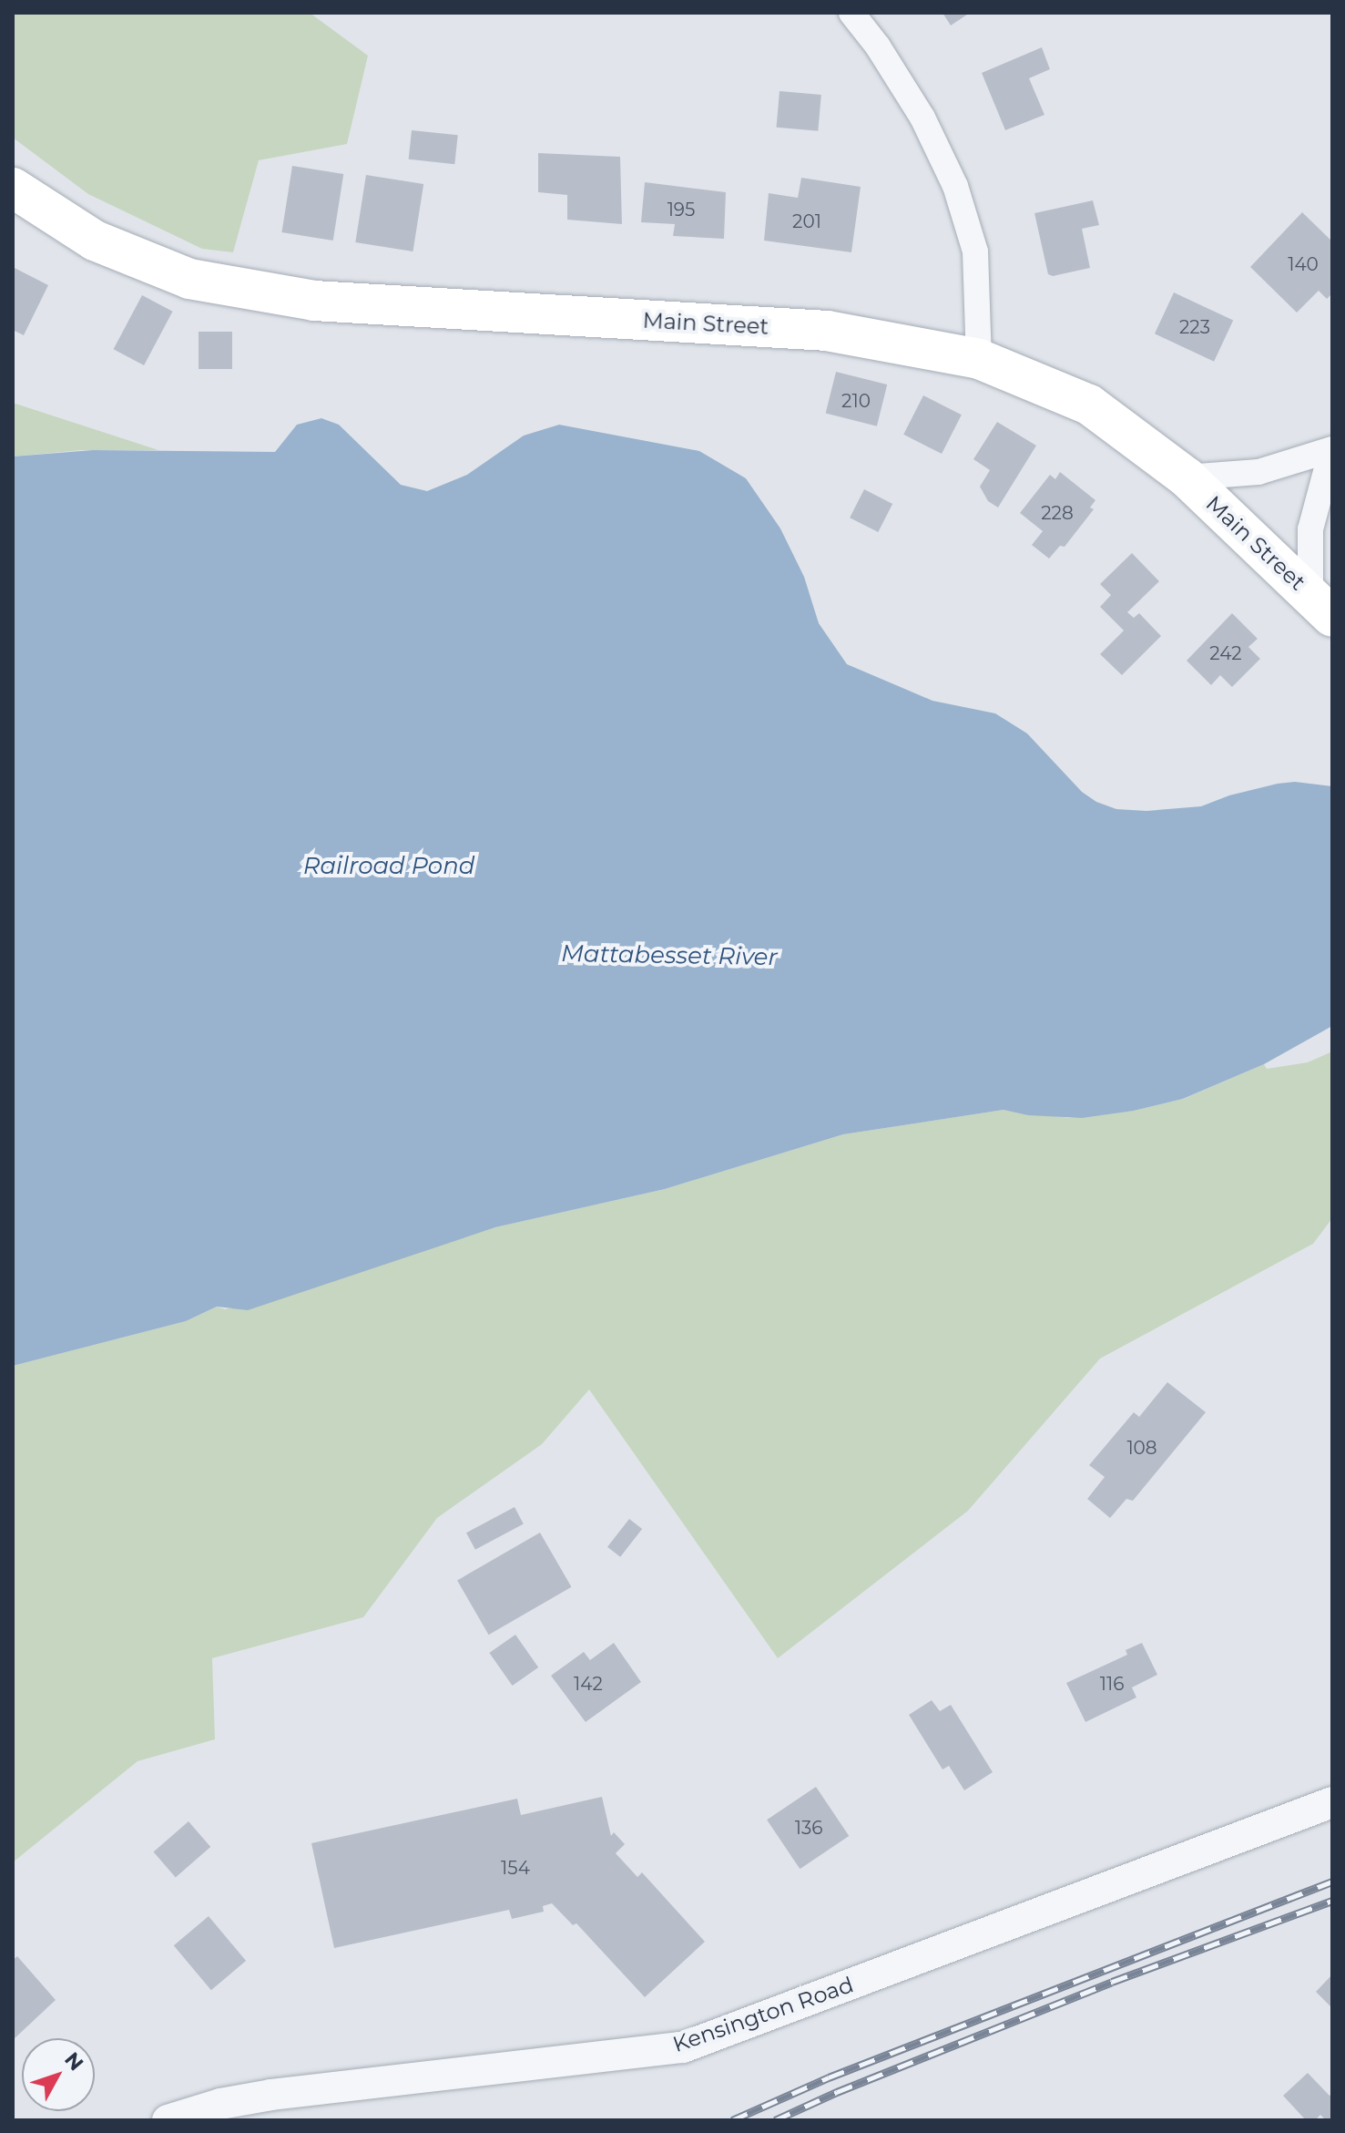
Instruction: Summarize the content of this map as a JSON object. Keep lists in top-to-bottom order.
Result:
{
  "streets": {
    "main road": ["Main Street"],
    "street": ["Kensington Road"]
  },
  "water": ["Railroad Pond", "Mattabesset River"],
  "house_numbers": [
    "195",
    "201",
    "140",
    "223",
    "210",
    "228",
    "242",
    "108",
    "142",
    "116",
    "136",
    "154"
  ],
  "north": "top right"
}
